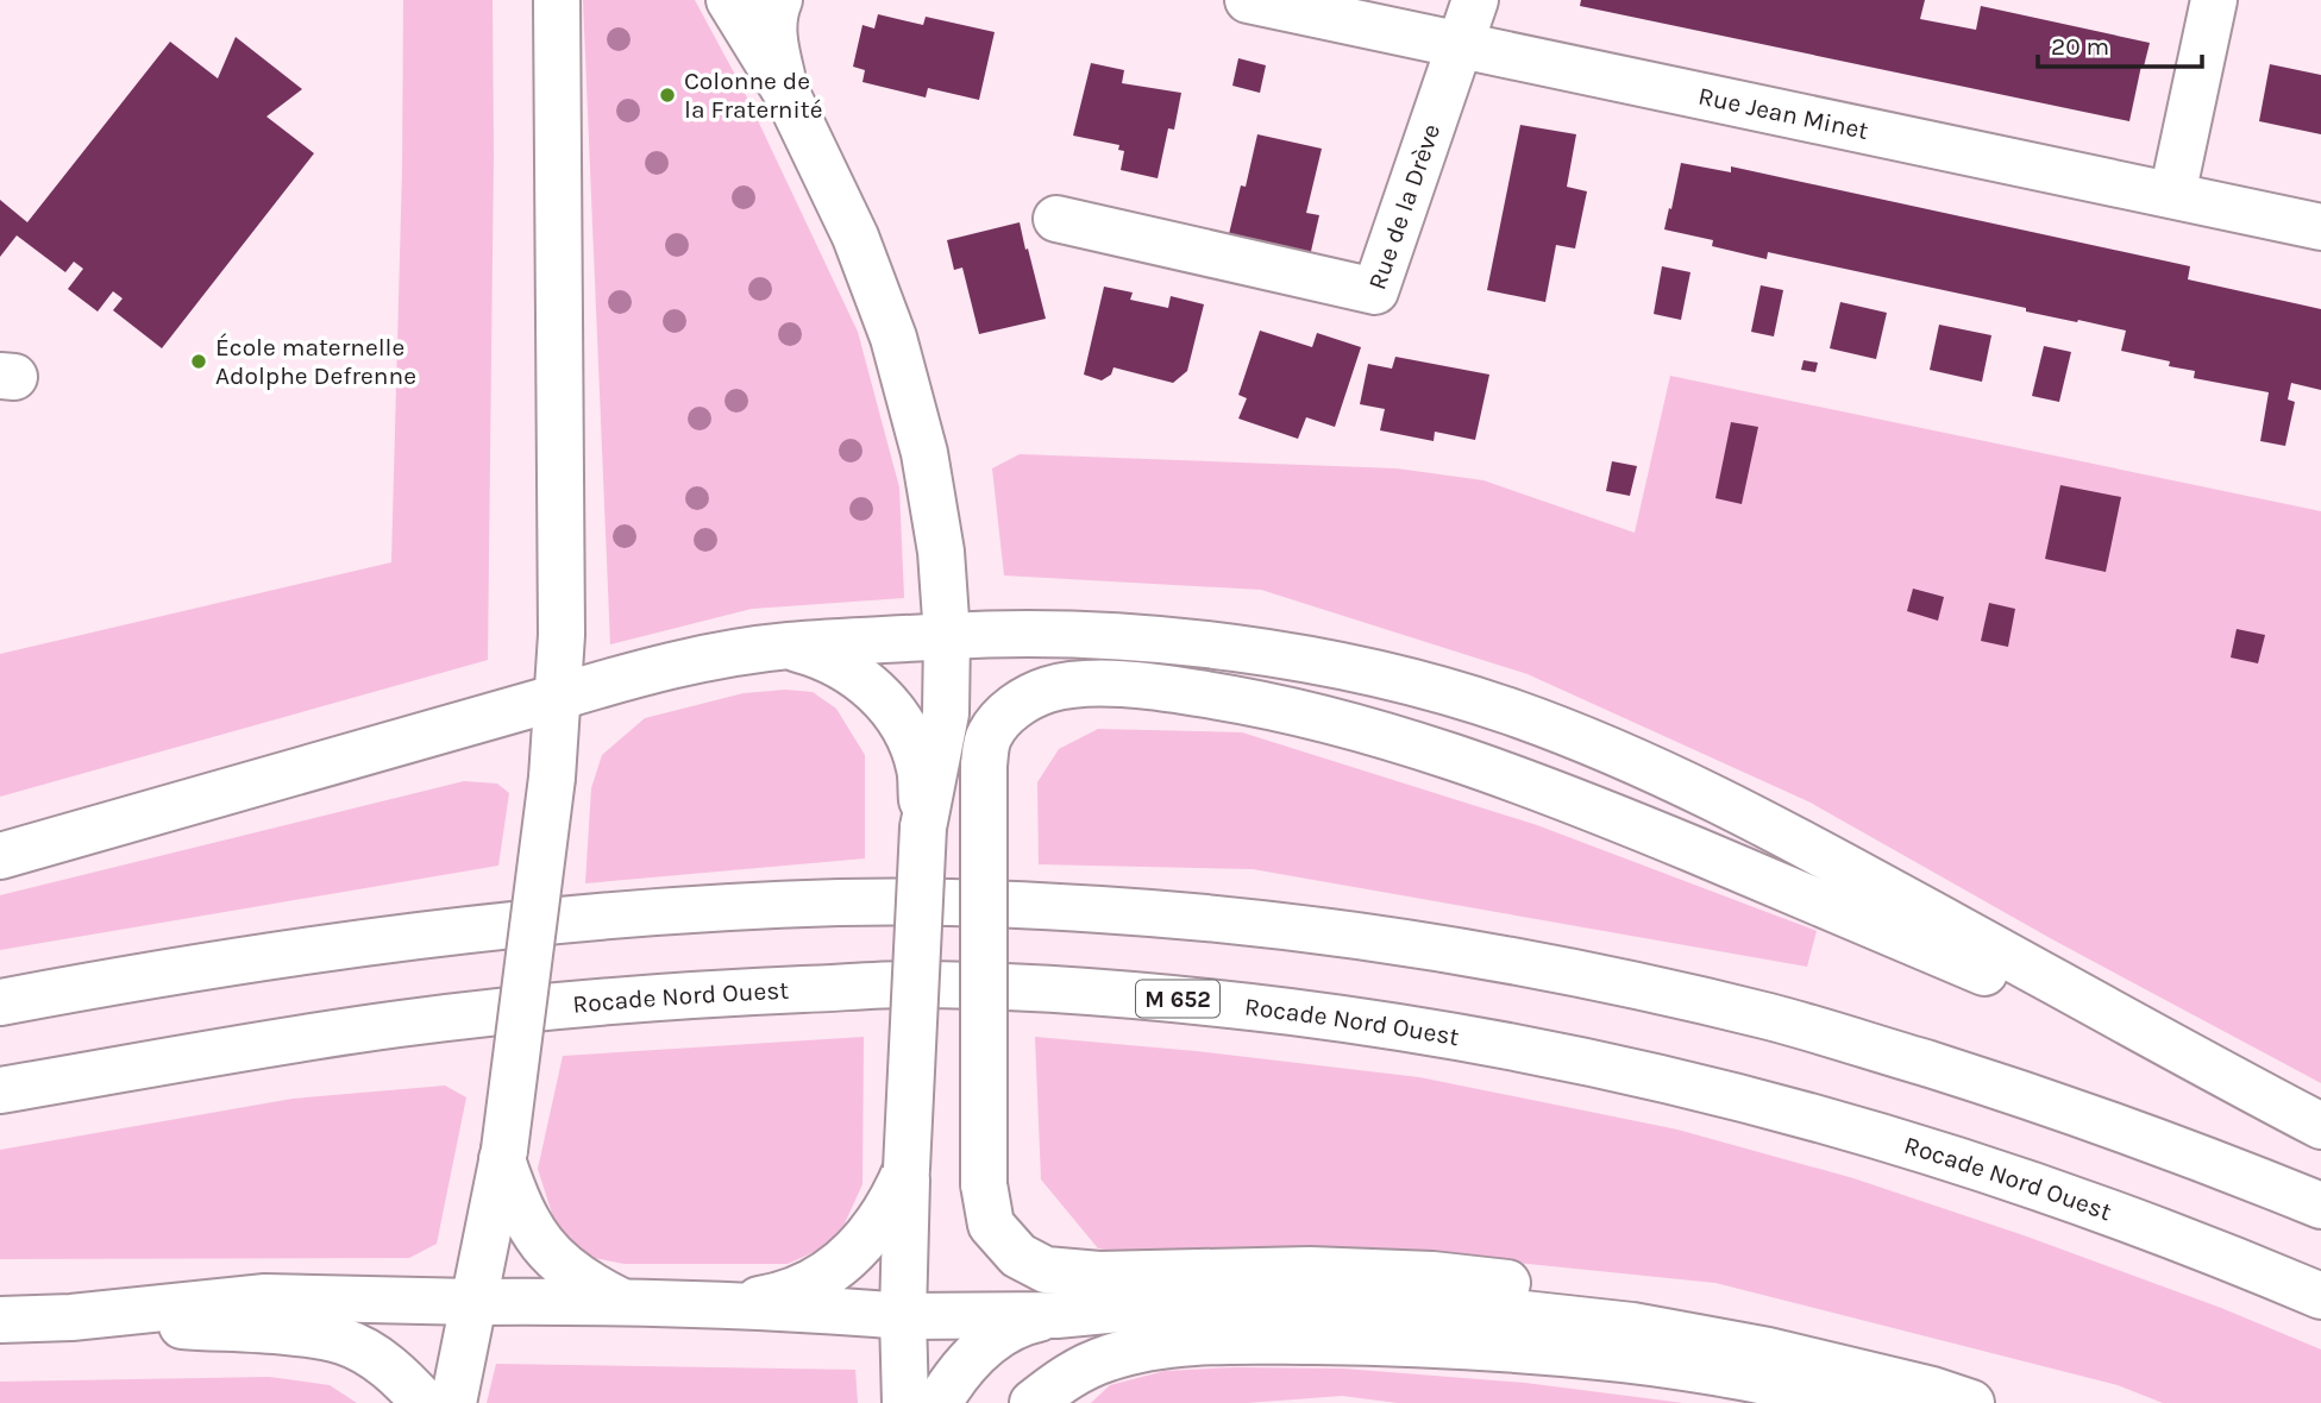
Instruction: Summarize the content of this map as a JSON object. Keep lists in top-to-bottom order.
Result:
{
  "streets": {
    "main road": [
      "Rue Jean Minet",
      "Rue de la Drève",
      "Rocade Nord Ouest",
      "M 652"
    ]
  },
  "crossings": [
    ["Rue Jean Minet", "Rue de la Drève"]
  ],
  "places": ["Colonne de la Fraternité", "École maternelle Adolphe Defrenne"],
  "scale_bar": "20 m"
}
